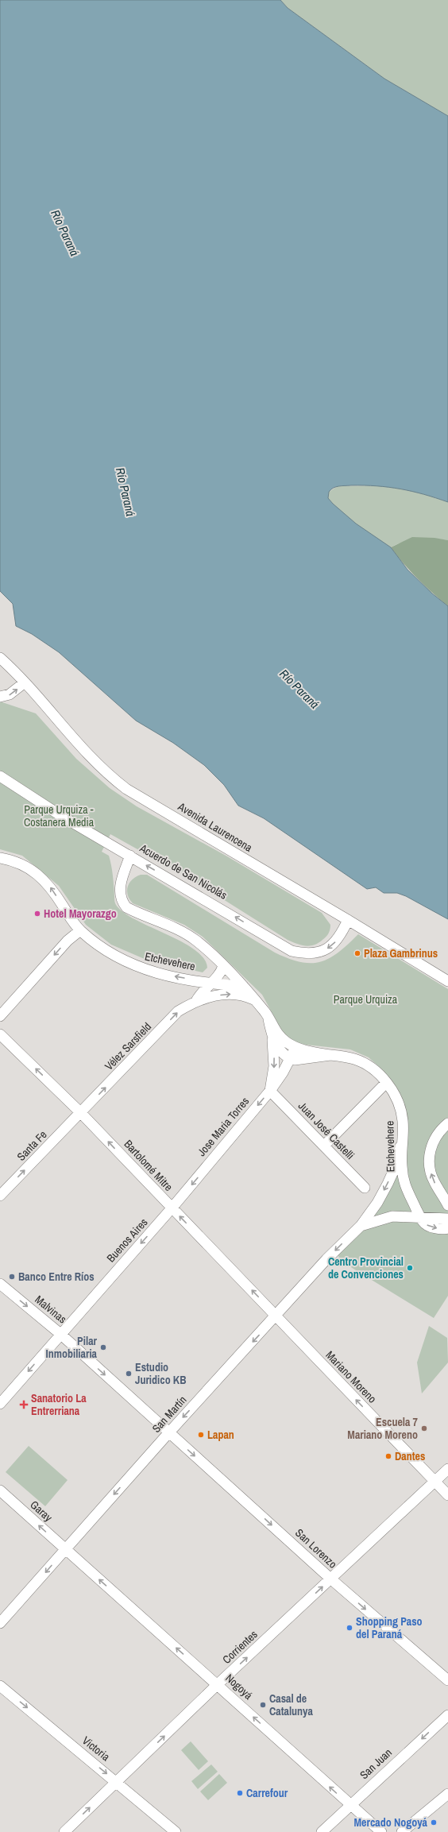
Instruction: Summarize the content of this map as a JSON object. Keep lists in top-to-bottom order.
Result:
{
  "streets": {
    "street": [
      "Avenida Laurencena",
      "Acuerdo de San Nicolás",
      "Etchevehere",
      "Vélez Sarsfield",
      "Jose Maria Torres",
      "Juan José Castelli",
      "Santa Fe",
      "Bartolomé Mitre",
      "Buenos Aires",
      "Malvinas",
      "Mariano Moreno",
      "San Martín",
      "Garay",
      "San Lorenzo",
      "Corrientes",
      "Nogoyá",
      "Victoria",
      "San Juan"
    ]
  },
  "crossings": [
    ["Avenida Laurencena", "Acuerdo de San Nicolás"],
    ["Acuerdo de San Nicolás", "Etchevehere"],
    ["Etchevehere", "Vélez Sarsfield"],
    ["Etchevehere", "Jose Maria Torres"],
    ["Etchevehere", "San Martín"],
    ["Vélez Sarsfield", "Santa Fe"],
    ["Vélez Sarsfield", "Bartolomé Mitre"],
    ["Jose Maria Torres", "Juan José Castelli"],
    ["Jose Maria Torres", "Bartolomé Mitre"],
    ["Jose Maria Torres", "Buenos Aires"],
    ["Santa Fe", "Bartolomé Mitre"],
    ["Bartolomé Mitre", "Buenos Aires"],
    ["Bartolomé Mitre", "Mariano Moreno"],
    ["Bartolomé Mitre", "San Martín"],
    ["Buenos Aires", "Malvinas"],
    ["Malvinas", "San Martín"],
    ["Malvinas", "San Lorenzo"],
    ["Mariano Moreno", "San Martín"],
    ["Mariano Moreno", "Corrientes"],
    ["San Martín", "Garay"],
    ["San Martín", "San Lorenzo"],
    ["San Martín", "Nogoyá"],
    ["Garay", "Nogoyá"],
    ["San Lorenzo", "Corrientes"],
    ["Corrientes", "Nogoyá"],
    ["Corrientes", "Victoria"],
    ["Nogoyá", "San Juan"]
  ],
  "one_way": [
    "Acuerdo de San Nicolás",
    "Vélez Sarsfield",
    "Jose Maria Torres",
    "Santa Fe",
    "Bartolomé Mitre",
    "Buenos Aires",
    "Malvinas",
    "Mariano Moreno",
    "San Martín",
    "Garay",
    "San Lorenzo",
    "Corrientes",
    "Nogoyá",
    "Victoria"
  ],
  "water": ["Río Paraná"],
  "parks": ["Parque Urquiza - Costanera Media", "Parque Urquiza"],
  "places": {
    "other": [
      "Hotel Mayorazgo",
      "Plaza Gambrinus",
      "Centro Provincial de Convenciones",
      "Banco Entre Ríos",
      "Pilar Inmobiliaria",
      "Estudio Juridico KB",
      "Escuela 7 Mariano Moreno",
      "Lapan",
      "Dantes",
      "Shopping Paso del Paraná",
      "Casal de Catalunya",
      "Carrefour",
      "Mercado Nogoyá"
    ],
    "health": ["Sanatorio La Entrerriana"]
  }
}
